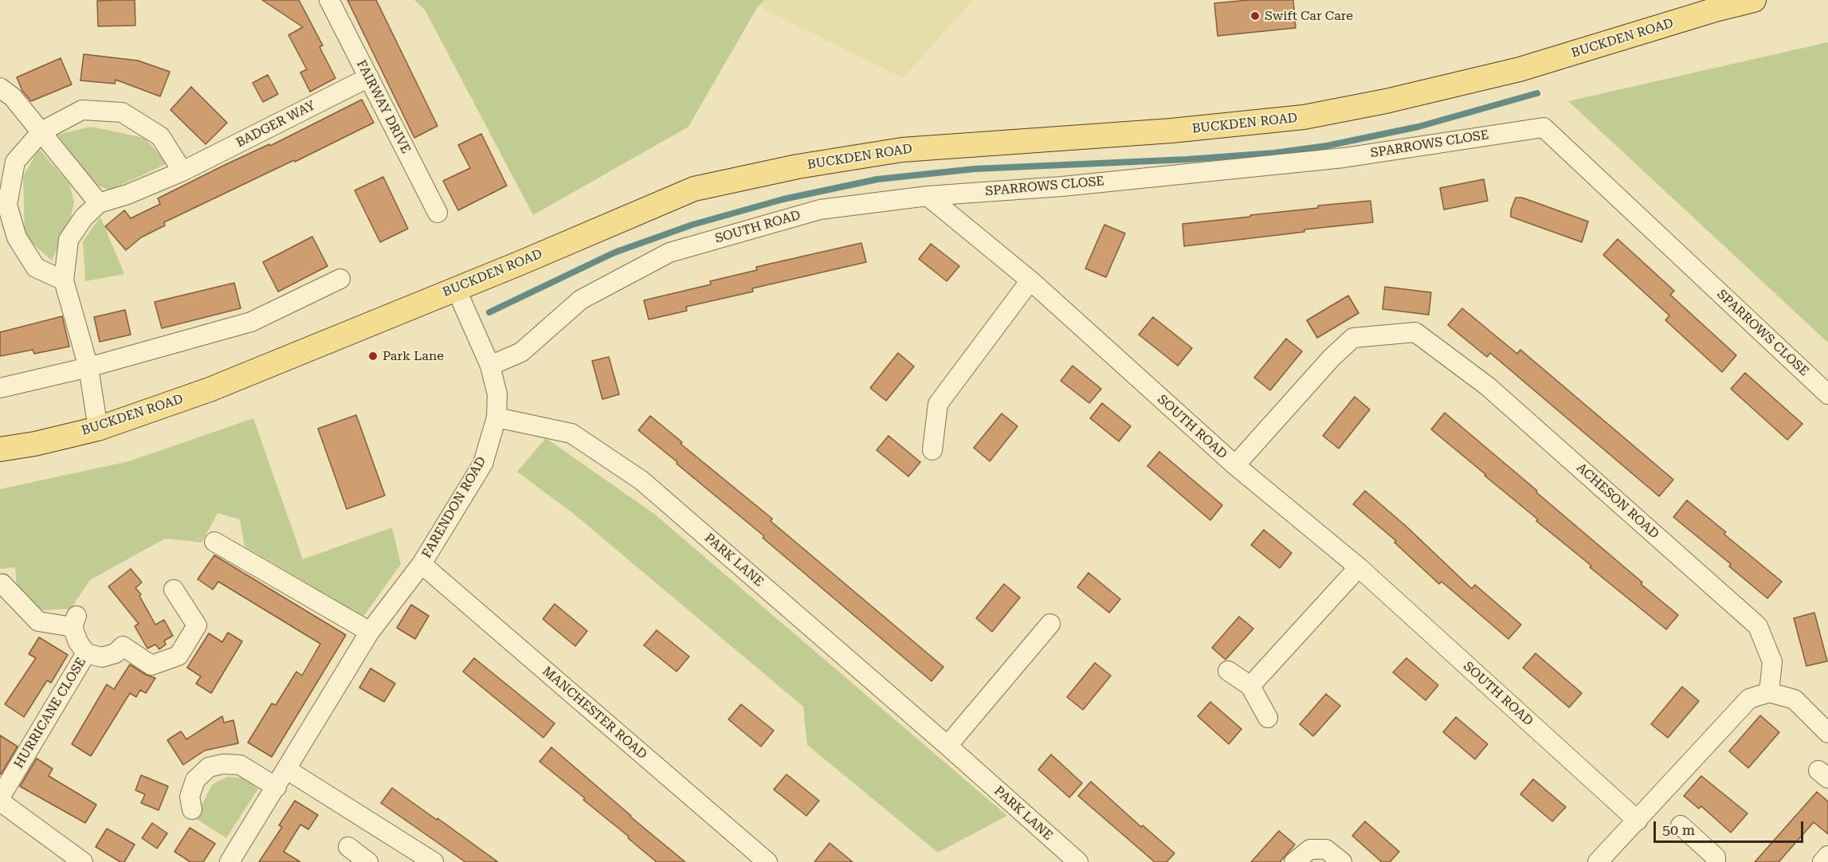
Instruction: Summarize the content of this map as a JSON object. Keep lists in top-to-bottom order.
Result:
{
  "streets": {
    "main road": ["BUCKDEN ROAD"],
    "street": [
      "FAIRWAY DRIVE",
      "BADGER WAY",
      "SPARROWS CLOSE",
      "SOUTH ROAD",
      "ACHESON ROAD",
      "FARENDON ROAD",
      "PARK LANE",
      "HURRICANE CLOSE",
      "MANCHESTER ROAD"
    ]
  },
  "crossings": [
    ["BUCKDEN ROAD", "BADGER WAY"],
    ["BUCKDEN ROAD", "FARENDON ROAD"],
    ["FAIRWAY DRIVE", "BADGER WAY"],
    ["SPARROWS CLOSE", "SOUTH ROAD"],
    ["SOUTH ROAD", "ACHESON ROAD"],
    ["SOUTH ROAD", "FARENDON ROAD"],
    ["FARENDON ROAD", "PARK LANE"],
    ["FARENDON ROAD", "MANCHESTER ROAD"]
  ],
  "places": ["Swift Car Care", "Park Lane"],
  "scale_bar": "50 m"
}
